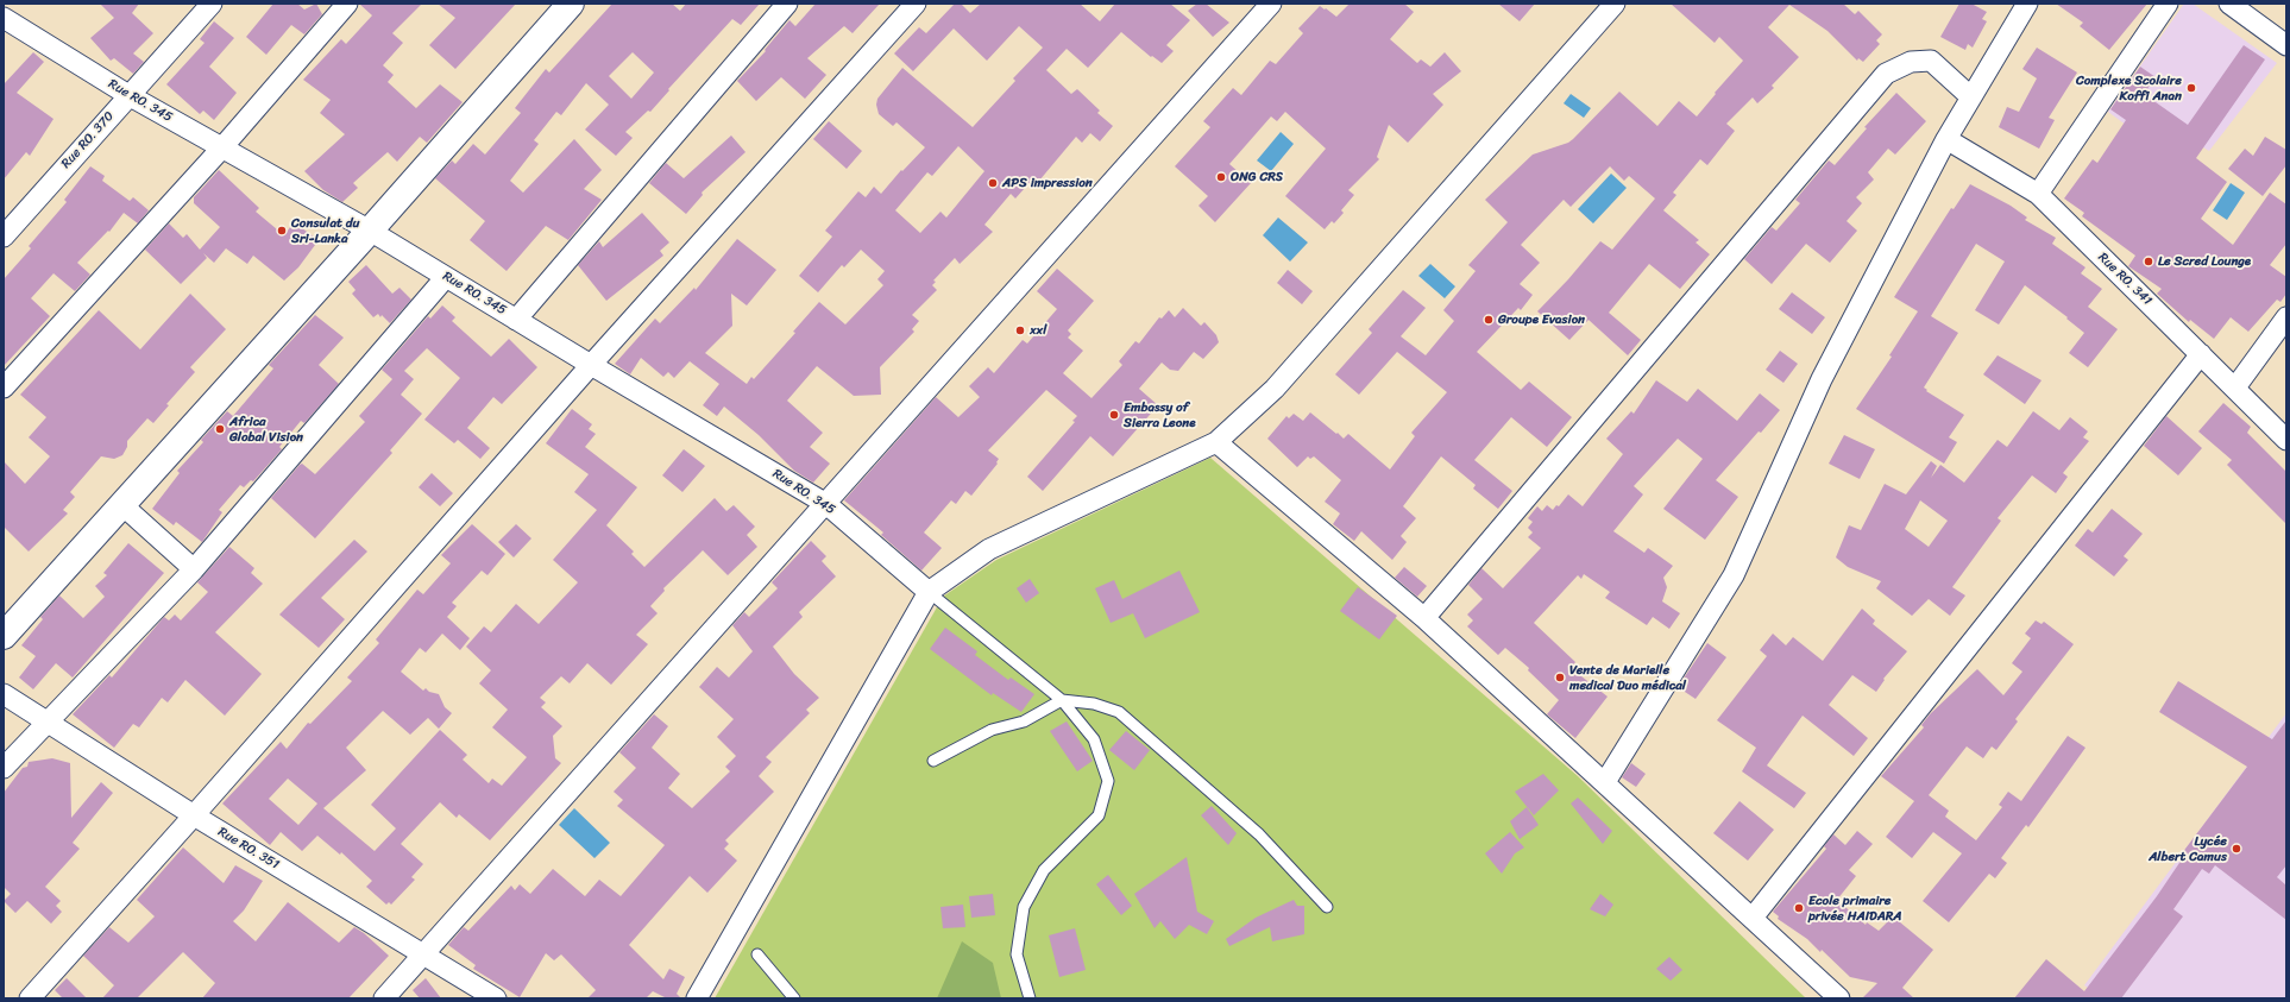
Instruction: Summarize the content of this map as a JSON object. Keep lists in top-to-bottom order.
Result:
{
  "streets": {
    "street": [
      "Rue RO. 345",
      "Rue RO. 370",
      "Rue RO. 341",
      "Rue RO. 351"
    ]
  },
  "crossings": [
    ["Rue RO. 345", "Rue RO. 370"]
  ],
  "places": [
    "Complexe Scolaire Koffi Anan",
    "ONG CRS",
    "APS impression",
    "Consulat du Sri-Lanka",
    "Le Scred Lounge",
    "Groupe Evasion",
    "xxl",
    "Embassy of Sierra Leone",
    "Africa Global Vision",
    "Vente de Marielle medical Duo médical",
    "Lycée Albert Camus",
    "Ecole primaire privée HAIDARA"
  ]
}
